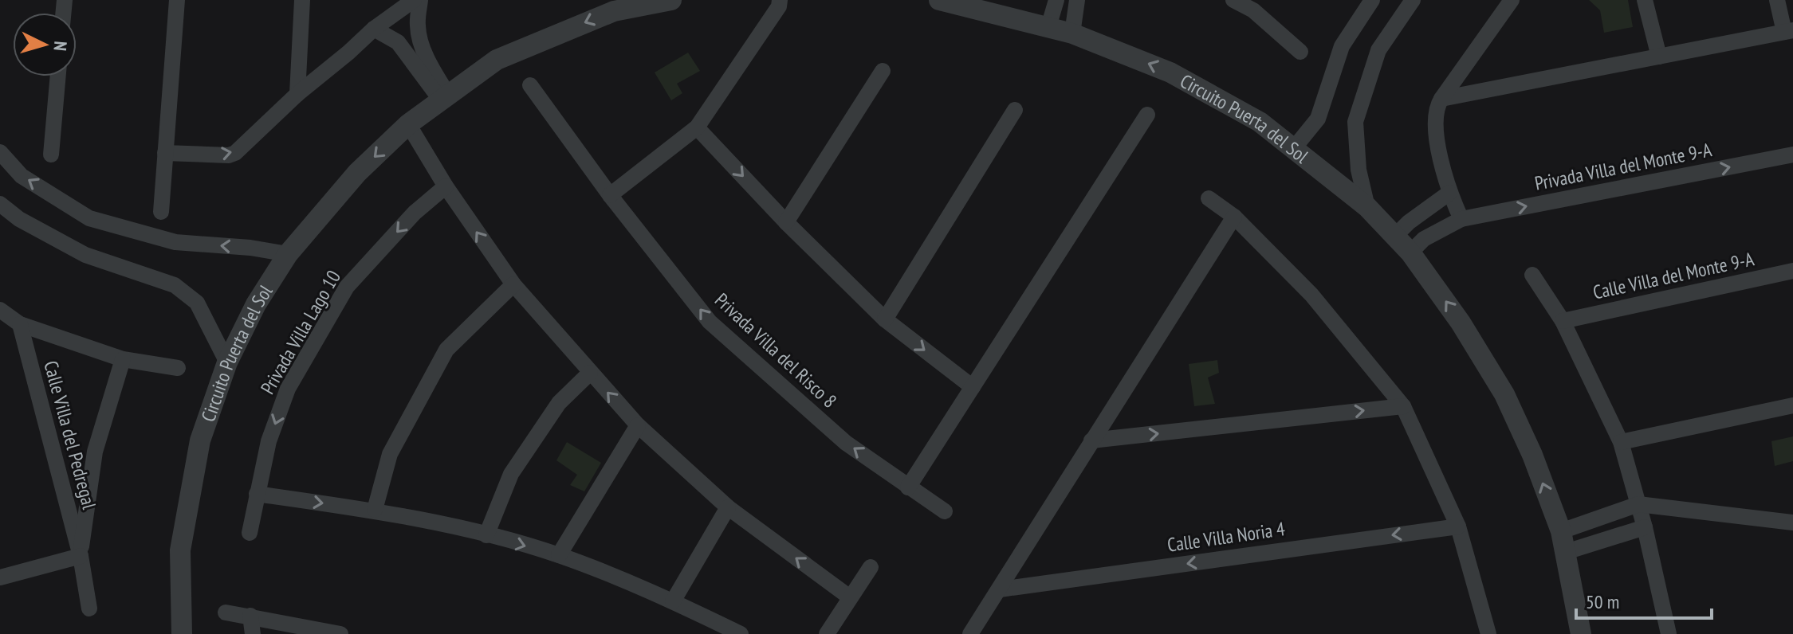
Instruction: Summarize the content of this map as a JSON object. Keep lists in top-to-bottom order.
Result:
{
  "streets": {
    "street": [
      "Circuito Puerta del Sol",
      "Privada Villa del Monte 9-A",
      "Calle Villa del Monte 9-A",
      "Privada Villa Lago 10",
      "Privada Villa del Risco 8",
      "Calle Villa del Pedregal",
      "Calle Villa Noria 4"
    ]
  },
  "crossings": [
    ["Circuito Puerta del Sol", "Privada Villa del Monte 9-A"]
  ],
  "scale_bar": "50 m",
  "north": "right"
}
